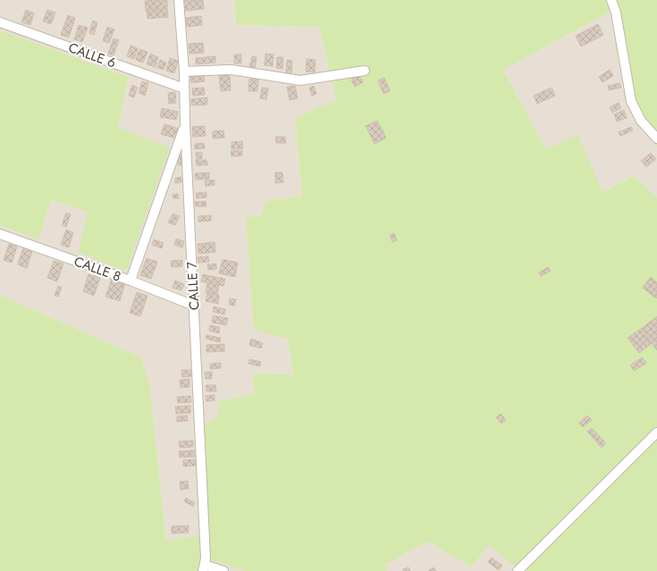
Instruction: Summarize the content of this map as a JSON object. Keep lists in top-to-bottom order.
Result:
{
  "streets": {
    "street": ["CALLE 6", "CALLE 8", "CALLE 7"]
  },
  "crossings": [
    ["CALLE 6", "CALLE 7"],
    ["CALLE 8", "CALLE 7"]
  ]
}
